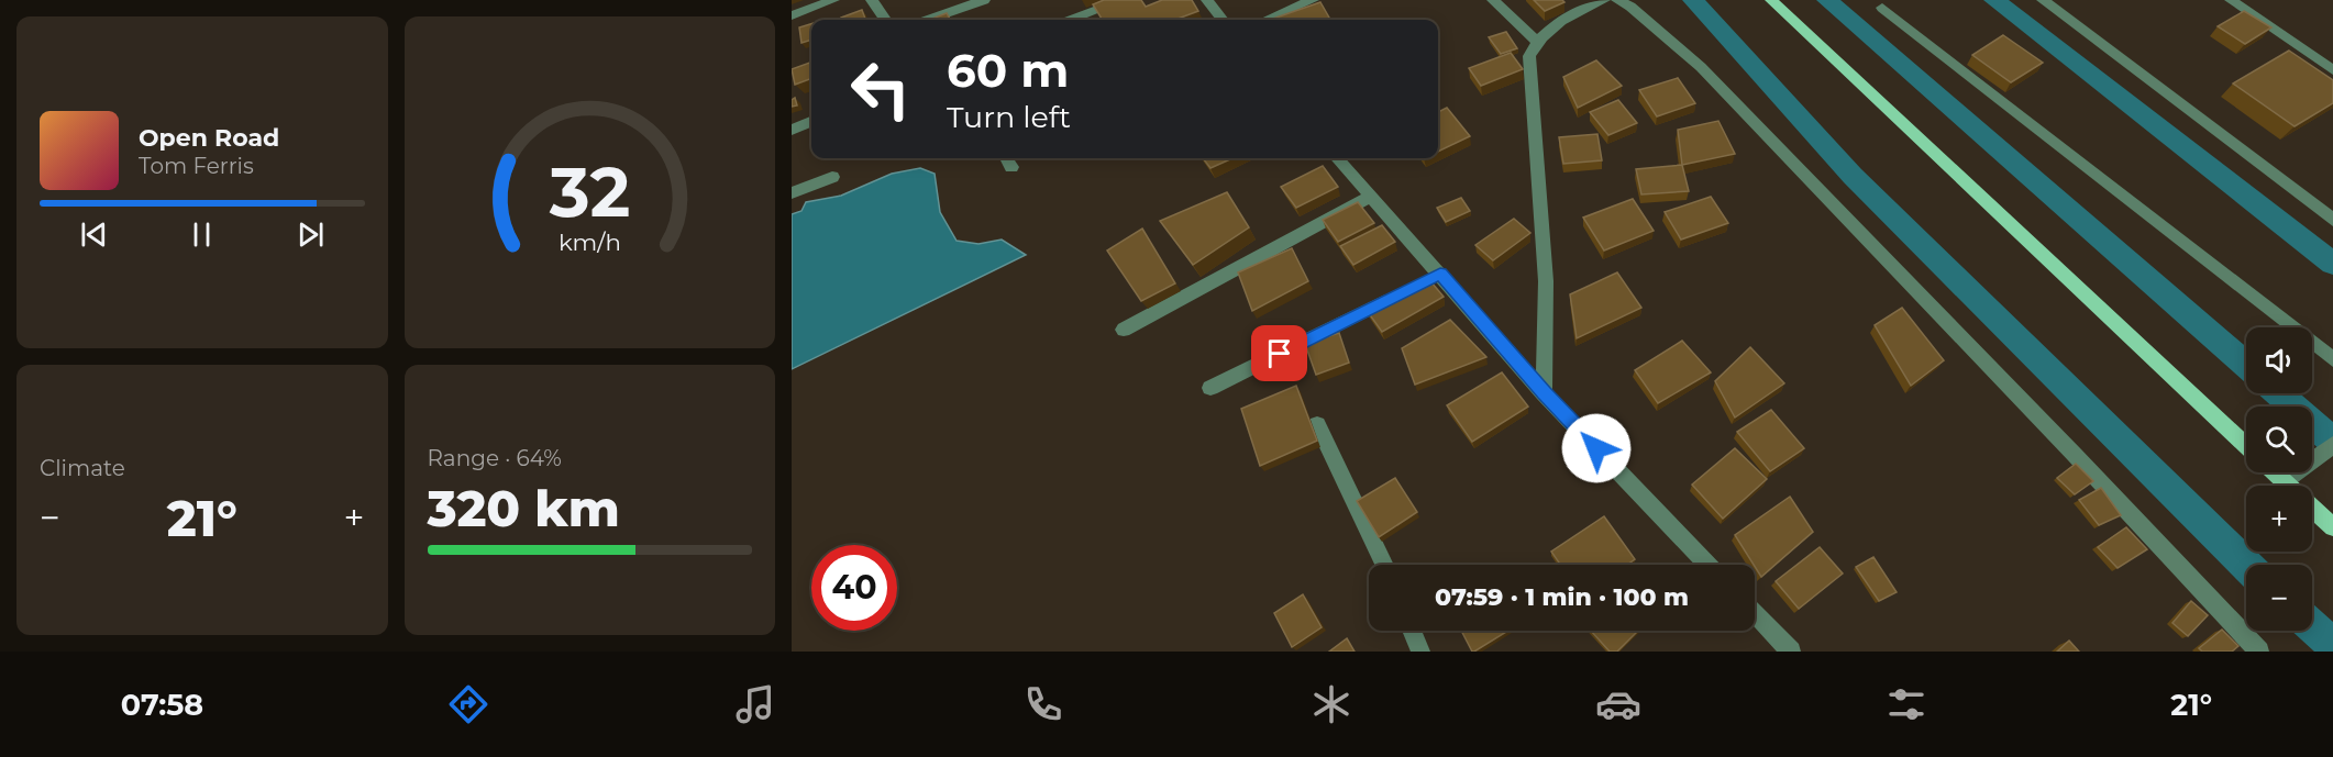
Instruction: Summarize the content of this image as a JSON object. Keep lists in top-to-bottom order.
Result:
{
  "page": {
    "turn": ["60 m", "Turn left"],
    "song": ["Open Road", "Tom Ferris"],
    "map_buttons": ["+", "−"],
    "tile": [
      "Climate",
      ["Range · 64%", "320 km"]
    ],
    "heat": ["−", "21°", "+"],
    "limit": "40",
    "trip": "07:59 · 1 min · 100 m",
    "tabs": ["07:58", "21°"],
    "gauge": ["32", "km/h"]
  }
}
